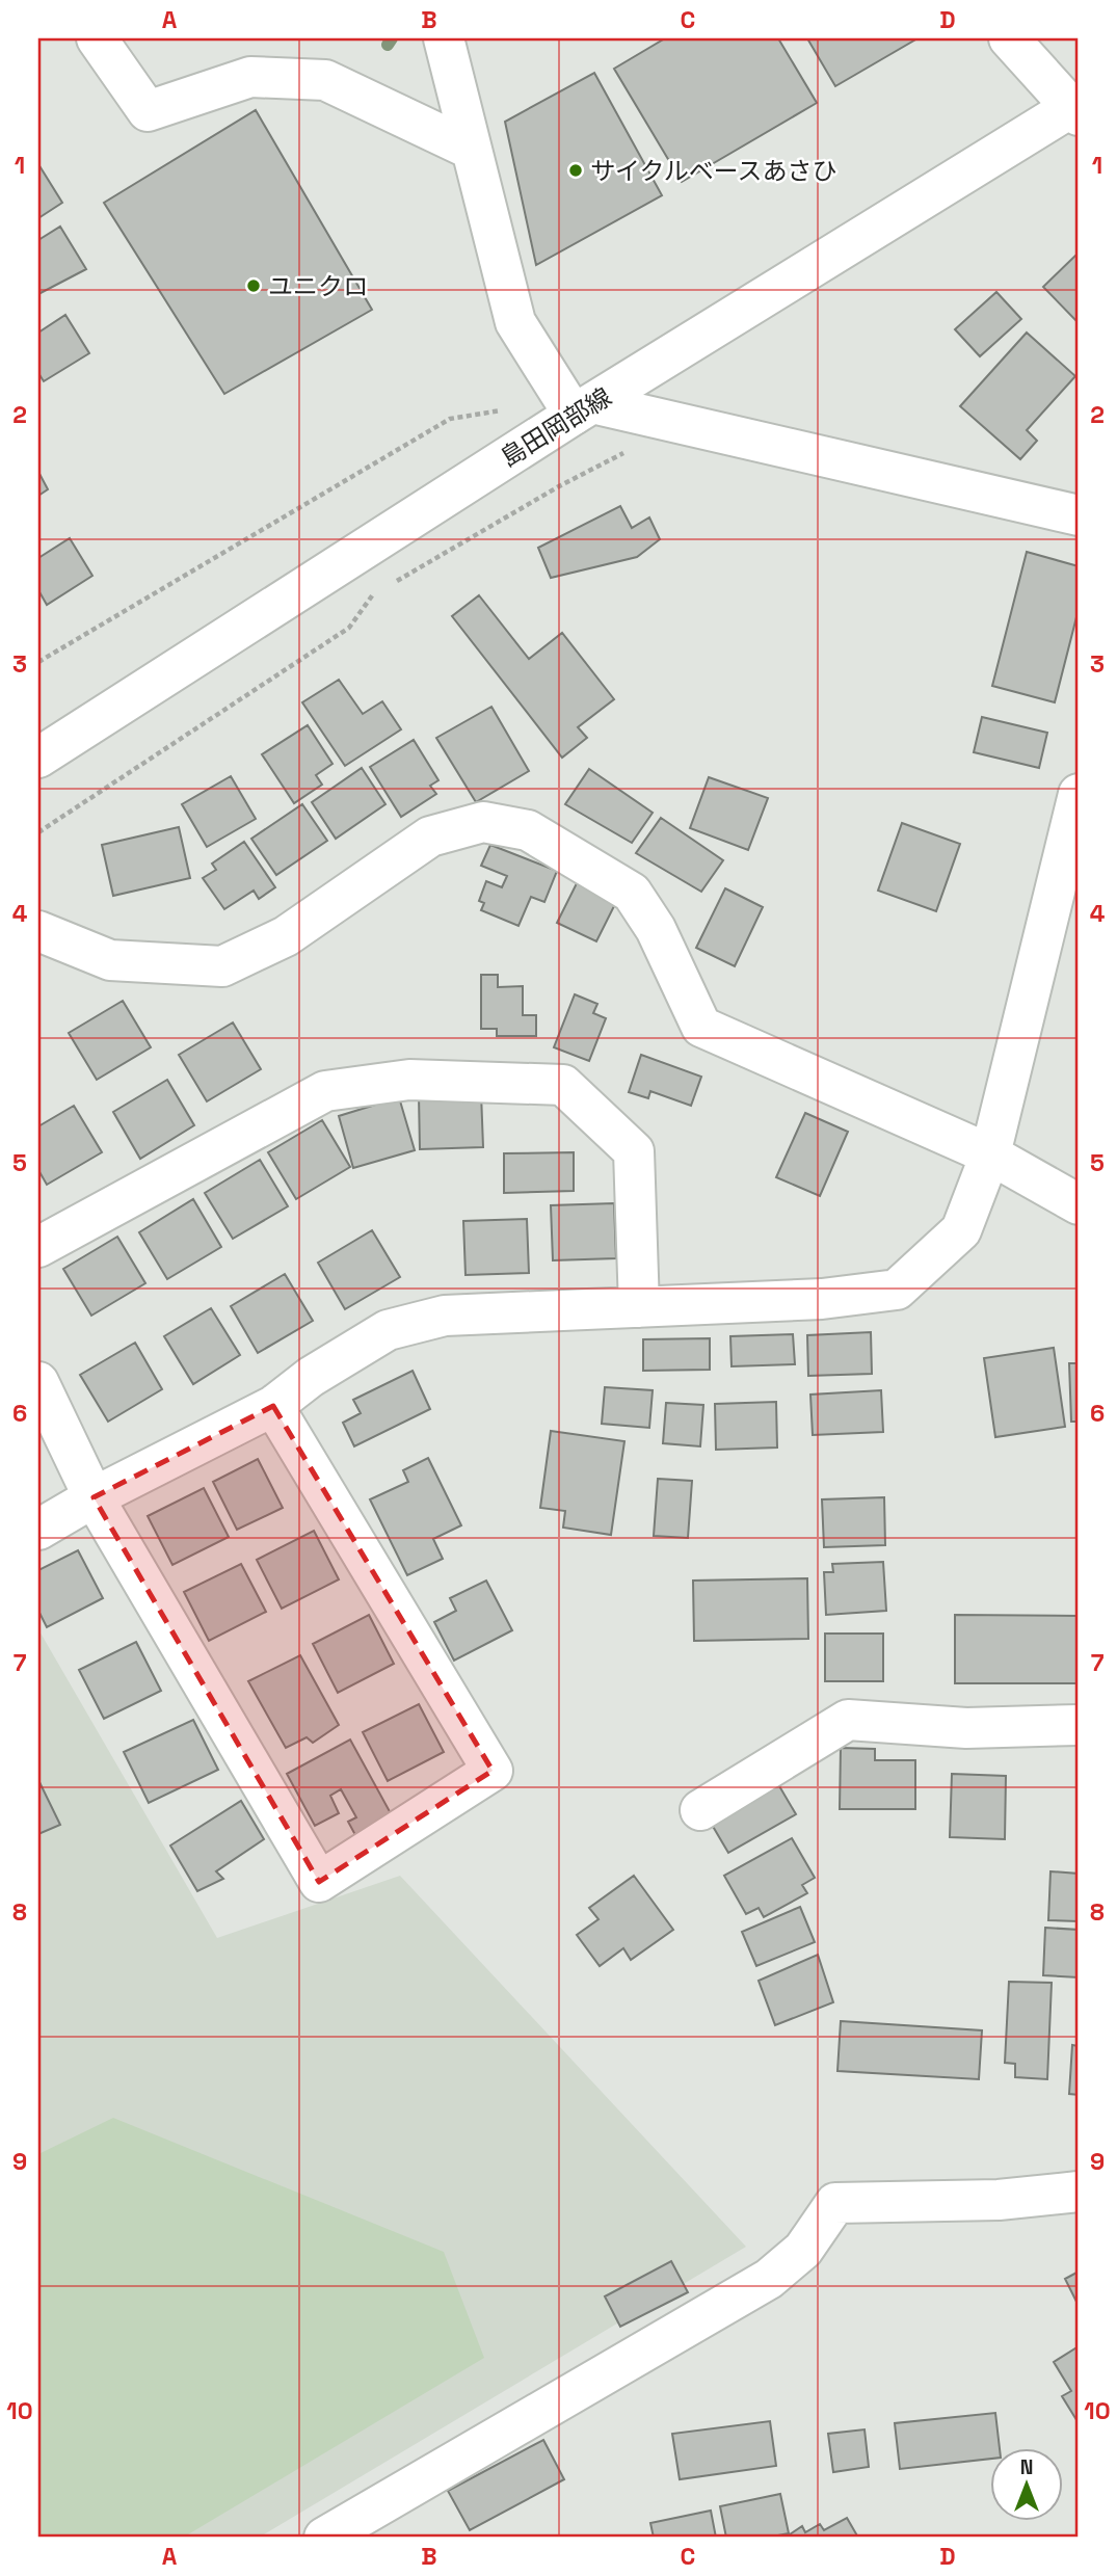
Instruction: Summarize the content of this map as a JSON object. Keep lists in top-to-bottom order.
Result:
{
  "streets": {
    "street": ["島田岡部線"]
  },
  "places": ["サイクルベースあさひ", "ユニクロ"],
  "north": "top",
  "grid": {
    "columns": [
      "A",
      "B",
      "C",
      "D"
    ],
    "rows": [
      "1",
      "2",
      "3",
      "4",
      "5",
      "6",
      "7",
      "8",
      "9",
      "10"
    ]
  }
}
